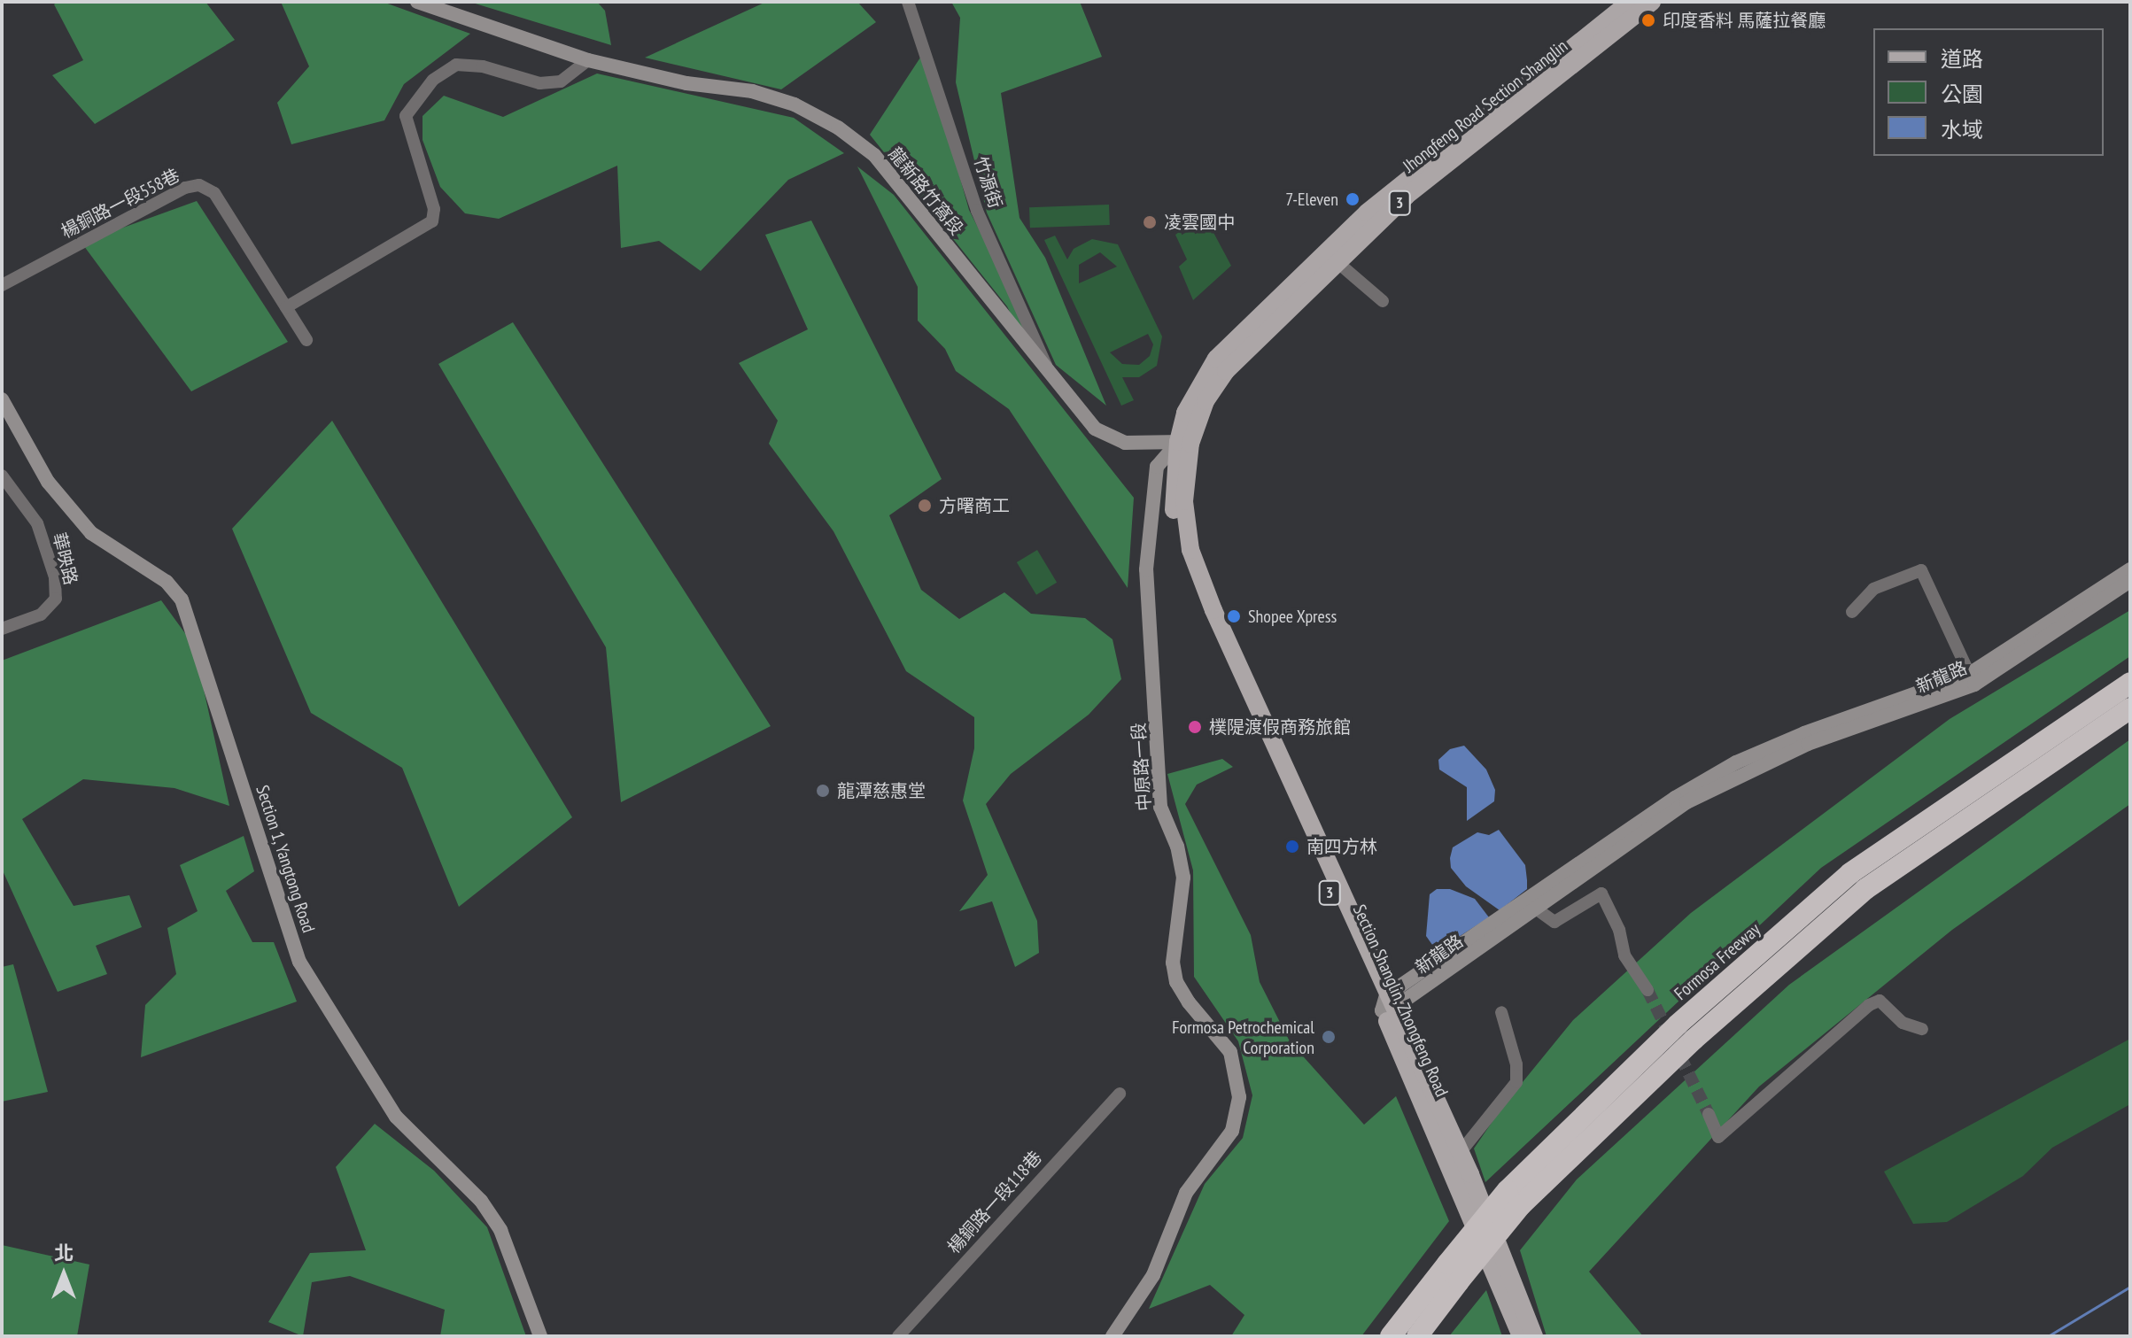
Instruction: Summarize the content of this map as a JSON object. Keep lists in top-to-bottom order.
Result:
{
  "streets": {
    "highway": ["Formosa Freeway"],
    "main road": ["Jhongfeng Road Section Shanglin", "3", "Section Shanglin, Zhongfeng Road"],
    "street": [
      "竹源街",
      "龍新路竹窩段",
      "楊銅路一段558巷",
      "華映路",
      "新龍路",
      "中原路一段",
      "Section 1, Yangtong Road",
      "楊銅路一段118巷"
    ]
  },
  "crossings": [
    ["Jhongfeng Road Section Shanglin", "龍新路竹窩段"],
    ["Jhongfeng Road Section Shanglin", "中原路一段"],
    ["Jhongfeng Road Section Shanglin", "Section Shanglin, Zhongfeng Road"],
    ["竹源街", "龍新路竹窩段"],
    ["龍新路竹窩段", "中原路一段"],
    ["龍新路竹窩段", "Section Shanglin, Zhongfeng Road"],
    ["新龍路", "Section Shanglin, Zhongfeng Road"],
    ["中原路一段", "Section Shanglin, Zhongfeng Road"]
  ],
  "places": [
    "印度香料 馬薩拉餐廳",
    "7-Eleven",
    "凌雲國中",
    "方曙商工",
    "Shopee Xpress",
    "樸隄渡假商務旅館",
    "龍潭慈惠堂",
    "南四方林",
    "Formosa Petrochemical Corporation"
  ],
  "legend": ["道路", "公園", "水域"],
  "north": "top"
}
